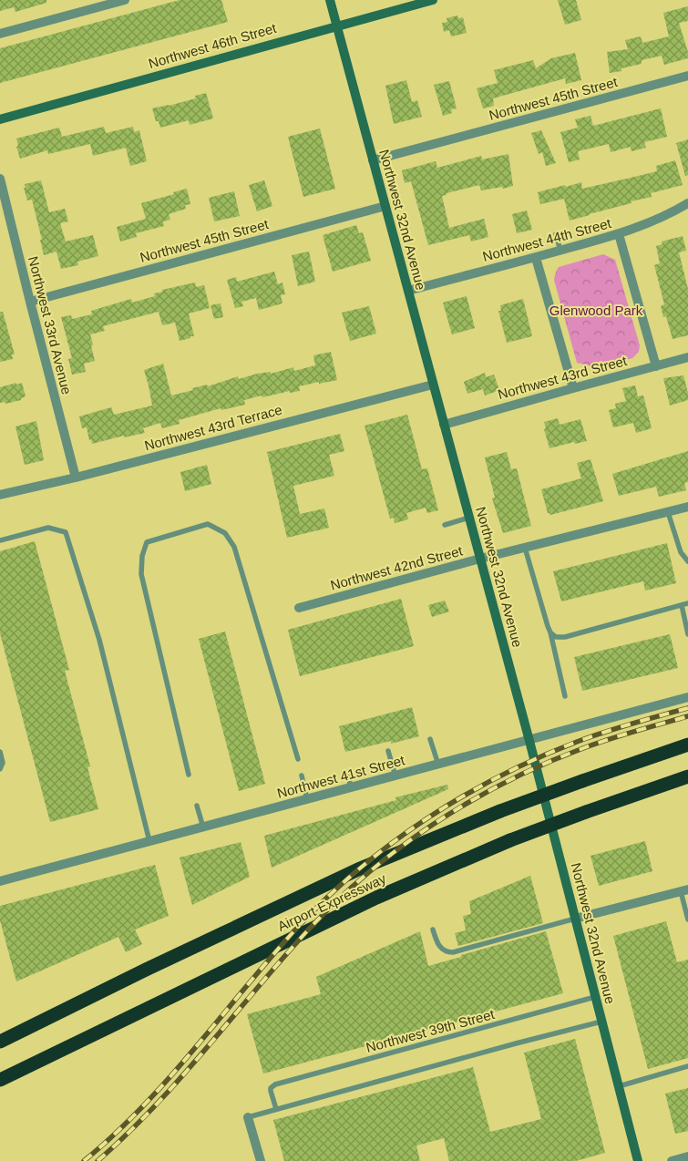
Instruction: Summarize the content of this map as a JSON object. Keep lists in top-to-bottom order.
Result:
{
  "streets": {
    "highway": ["Airport Expressway"],
    "main road": ["Northwest 46th Street", "Northwest 32nd Avenue"],
    "street": [
      "Northwest 45th Street",
      "Northwest 44th Street",
      "Northwest 33rd Avenue",
      "Northwest 43rd Street",
      "Northwest 43rd Terrace",
      "Northwest 42nd Street",
      "Northwest 41st Street"
    ],
    "lane": ["Northwest 39th Street"]
  },
  "crossings": [
    ["Northwest 46th Street", "Northwest 32nd Avenue"],
    ["Northwest 45th Street", "Northwest 32nd Avenue"],
    ["Northwest 45th Street", "Northwest 33rd Avenue"],
    ["Northwest 32nd Avenue", "Northwest 44th Street"],
    ["Northwest 32nd Avenue", "Northwest 43rd Street"],
    ["Northwest 32nd Avenue", "Northwest 43rd Terrace"],
    ["Northwest 32nd Avenue", "Northwest 42nd Street"],
    ["Northwest 32nd Avenue", "Northwest 41st Street"],
    ["Northwest 32nd Avenue", "Northwest 39th Street"],
    ["Northwest 33rd Avenue", "Northwest 43rd Terrace"]
  ],
  "parks": ["Glenwood Park"]
}
